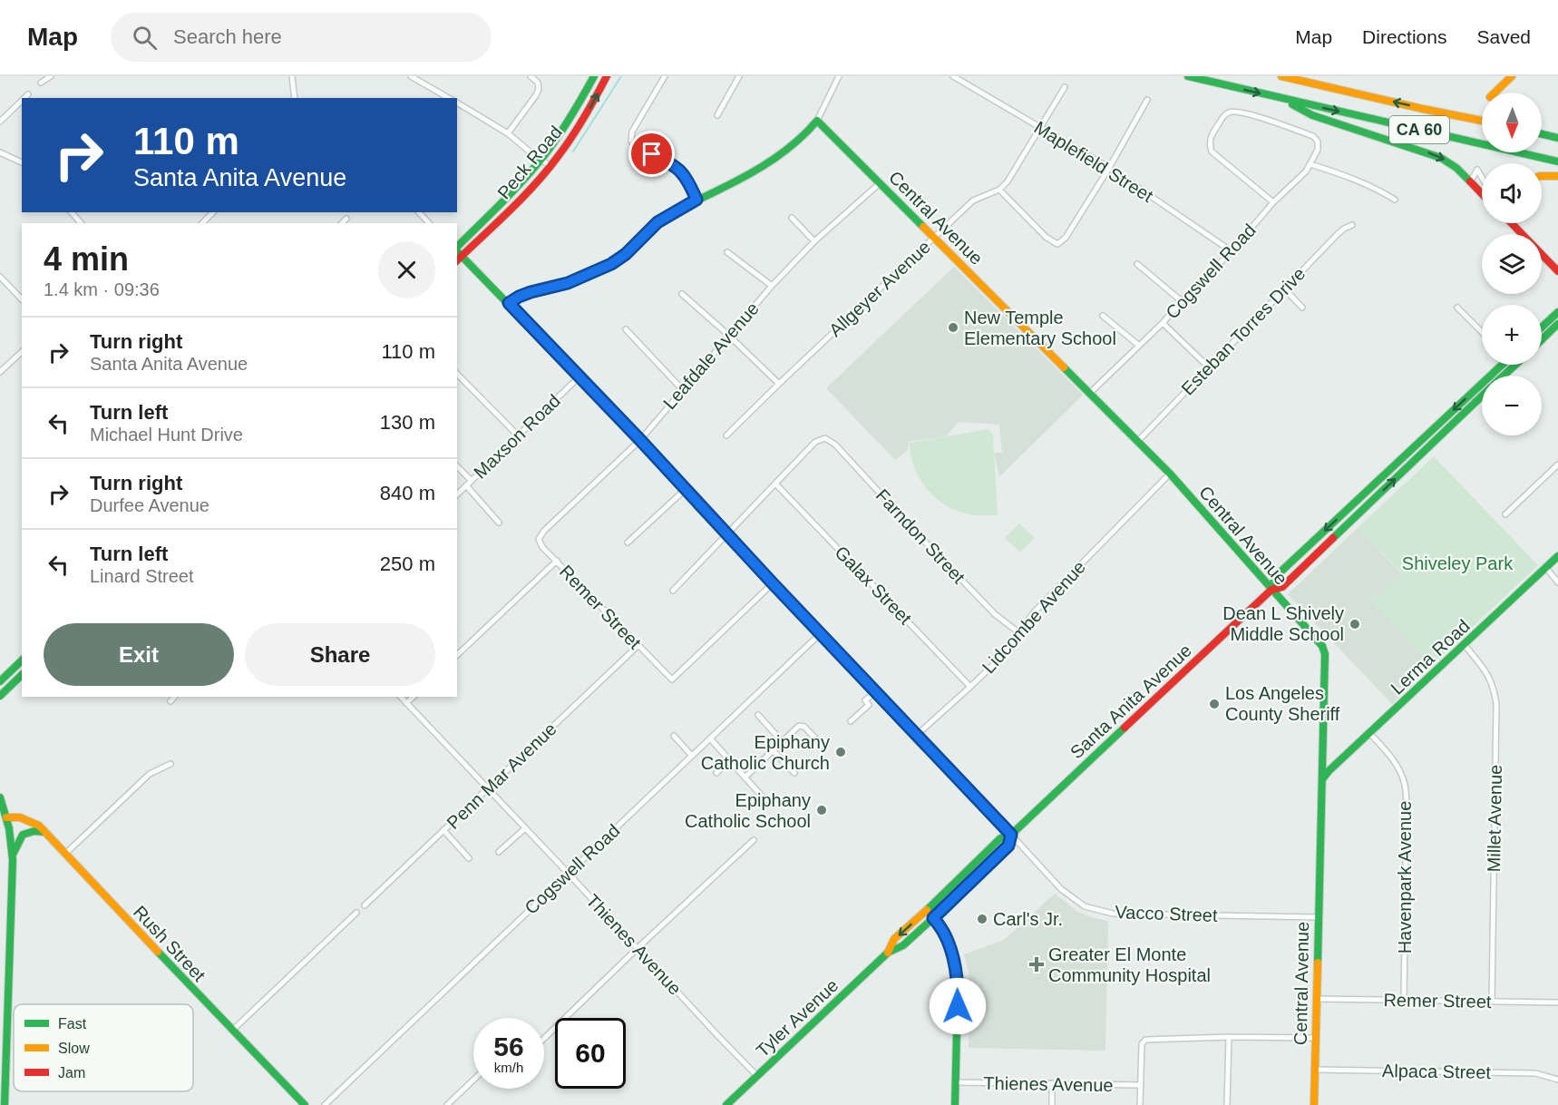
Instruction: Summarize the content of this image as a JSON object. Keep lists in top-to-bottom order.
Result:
{
  "streets": {
    "main road": [
      "CA 60",
      "Peck Road",
      "Central Avenue",
      "Lerma Road",
      "Santa Anita Avenue",
      "Rush Street",
      "Tyler Avenue"
    ],
    "street": [
      "Maplefield Street",
      "Cogswell Road",
      "Allgeyer Avenue",
      "Esteban Torres Drive",
      "Leafdale Avenue",
      "Maxson Road",
      "Farndon Street",
      "Galax Street",
      "Remer Street",
      "Lidcombe Avenue",
      "Penn Mar Avenue",
      "Millet Avenue",
      "Havenpark Avenue",
      "Vacco Street",
      "Thienes Avenue",
      "Alpaca Street"
    ]
  },
  "crossings": [
    ["Maplefield Street", "Cogswell Road"],
    ["Central Avenue", "Cogswell Road"],
    ["Central Avenue", "Allgeyer Avenue"],
    ["Central Avenue", "Esteban Torres Drive"],
    ["Central Avenue", "Leafdale Avenue"],
    ["Central Avenue", "Remer Street"],
    ["Central Avenue", "Lidcombe Avenue"],
    ["Central Avenue", "Lerma Road"],
    ["Central Avenue", "Santa Anita Avenue"],
    ["Central Avenue", "Vacco Street"],
    ["Central Avenue", "Alpaca Street"],
    ["Cogswell Road", "Thienes Avenue"],
    ["Leafdale Avenue", "Remer Street"],
    ["Farndon Street", "Galax Street"],
    ["Farndon Street", "Lidcombe Avenue"],
    ["Galax Street", "Lidcombe Avenue"],
    ["Remer Street", "Penn Mar Avenue"],
    ["Remer Street", "Millet Avenue"],
    ["Remer Street", "Havenpark Avenue"],
    ["Lerma Road", "Millet Avenue"],
    ["Lerma Road", "Havenpark Avenue"],
    ["Santa Anita Avenue", "Vacco Street"],
    ["Santa Anita Avenue", "Tyler Avenue"],
    ["Penn Mar Avenue", "Thienes Avenue"],
    ["Thienes Avenue", "Tyler Avenue"]
  ],
  "parks": ["Shiveley Park"],
  "places": {
    "other": [
      "New Temple Elementary School",
      "Dean L Shively Middle School",
      "Los Angeles County Sheriff",
      "Epiphany Catholic Church",
      "Epiphany Catholic School",
      "Carl's Jr."
    ],
    "health": ["Greater El Monte Community Hospital"]
  },
  "legend": ["Fast", "Slow", "Jam"],
  "north": "bottom",
  "page": {
    "header": "Map",
    "search": "Search here",
    "nav": ["Map", "Directions", "Saved"],
    "map_buttons": ["+", "−"],
    "turn": ["110 m", "Santa Anita Avenue"],
    "heading": ["4 min", "1.4 km · 09:36"],
    "list": [
      {
        "name": "Turn right",
        "note": "Santa Anita Avenue",
        "value": "110 m"
      },
      {
        "name": "Turn left",
        "note": "Michael Hunt Drive",
        "value": "130 m"
      },
      {
        "name": "Turn right",
        "note": "Durfee Avenue",
        "value": "840 m"
      },
      {
        "name": "Turn left",
        "note": "Linard Street",
        "value": "250 m"
      }
    ],
    "buttons": ["Exit", "Share"],
    "speed": "56 km/h",
    "limit": "60"
  }
}
